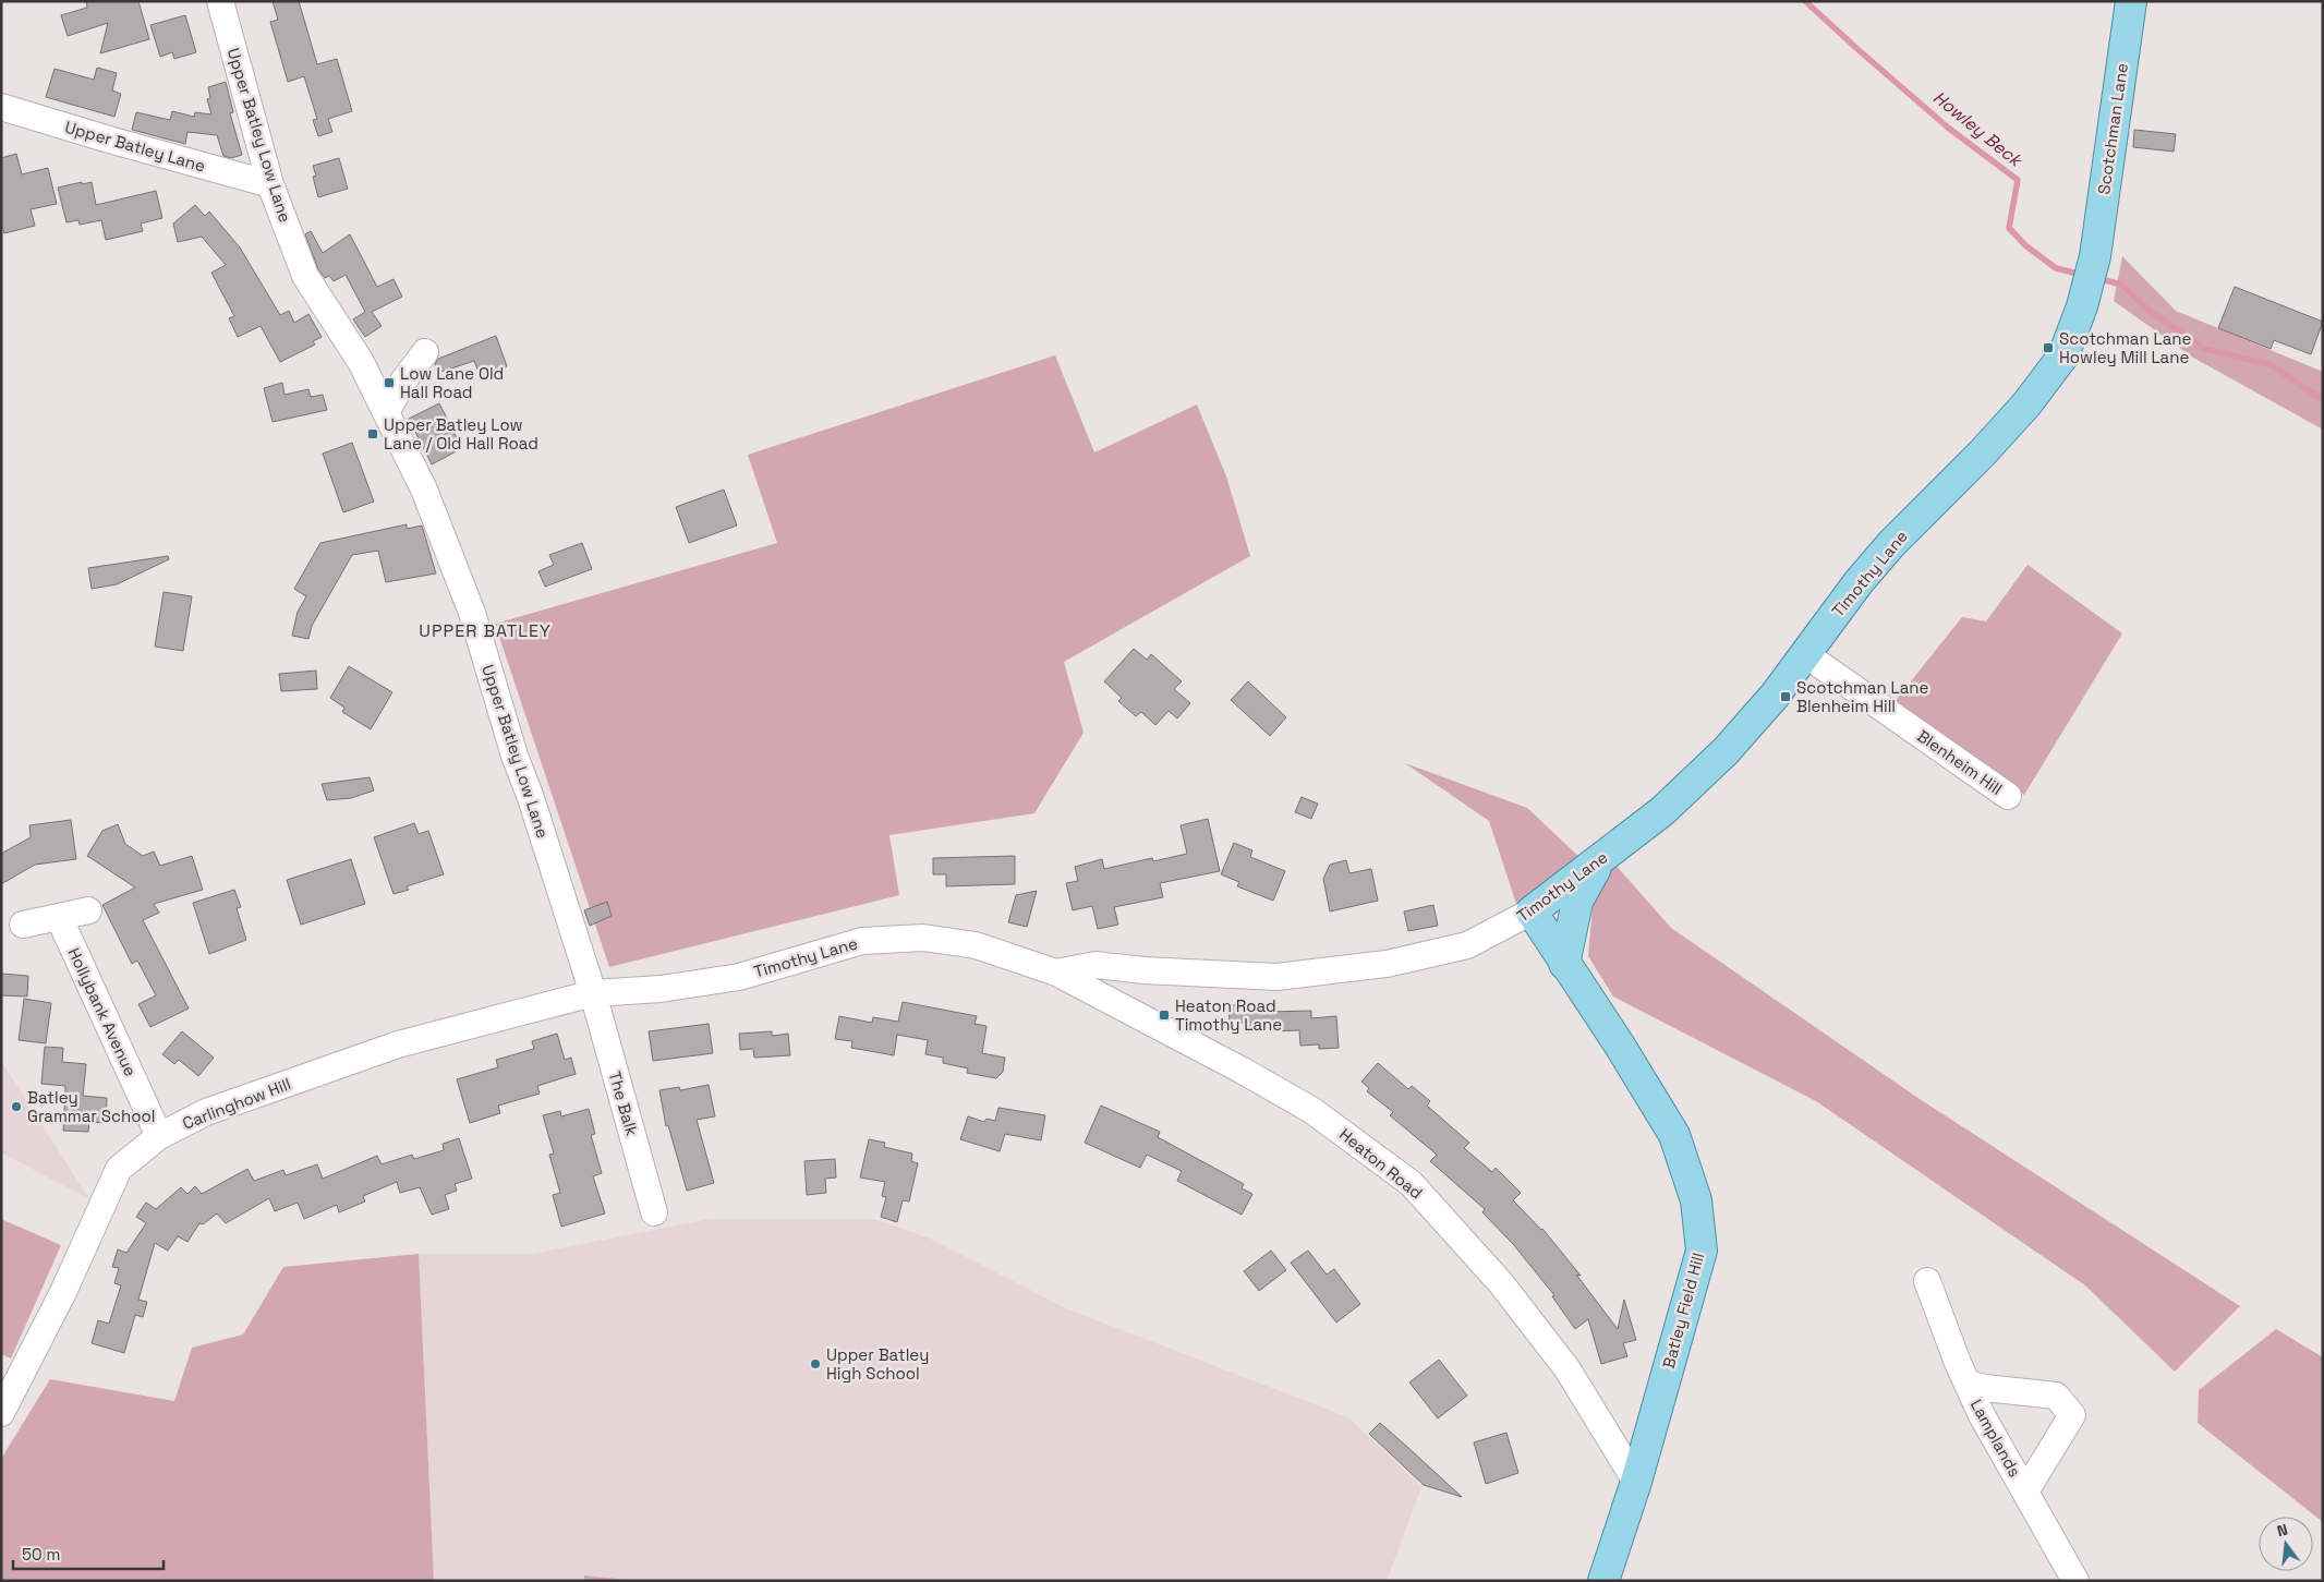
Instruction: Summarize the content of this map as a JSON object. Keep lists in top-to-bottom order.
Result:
{
  "streets": {
    "main road": ["Scotchman Lane", "Timothy Lane", "Batley Field Hill"],
    "street": [
      "Upper Batley Low Lane",
      "Upper Batley Lane",
      "Blenheim Hill",
      "Hollybank Avenue",
      "Carlinghow Hill",
      "The Balk",
      "Heaton Road",
      "Lamplands"
    ]
  },
  "crossings": [
    ["Scotchman Lane", "Timothy Lane"],
    ["Upper Batley Low Lane", "Upper Batley Lane"],
    ["Upper Batley Low Lane", "Timothy Lane"],
    ["Upper Batley Low Lane", "Carlinghow Hill"],
    ["Upper Batley Low Lane", "The Balk"],
    ["Timothy Lane", "Blenheim Hill"],
    ["Timothy Lane", "Carlinghow Hill"],
    ["Timothy Lane", "The Balk"],
    ["Timothy Lane", "Heaton Road"],
    ["Timothy Lane", "Batley Field Hill"],
    ["Hollybank Avenue", "Carlinghow Hill"],
    ["Carlinghow Hill", "The Balk"],
    ["Heaton Road", "Batley Field Hill"]
  ],
  "districts": ["UPPER BATLEY"],
  "water": ["Howley Beck"],
  "places": {
    "transit": [
      "Scotchman Lane Howley Mill Lane",
      "Low Lane Old Hall Road",
      "Upper Batley Low Lane / Old Hall Road",
      "Scotchman Lane Blenheim Hill",
      "Heaton Road Timothy Lane"
    ],
    "other": ["Batley Grammar School", "Upper Batley High School"]
  },
  "scale_bar": "50 m",
  "north": "top"
}
